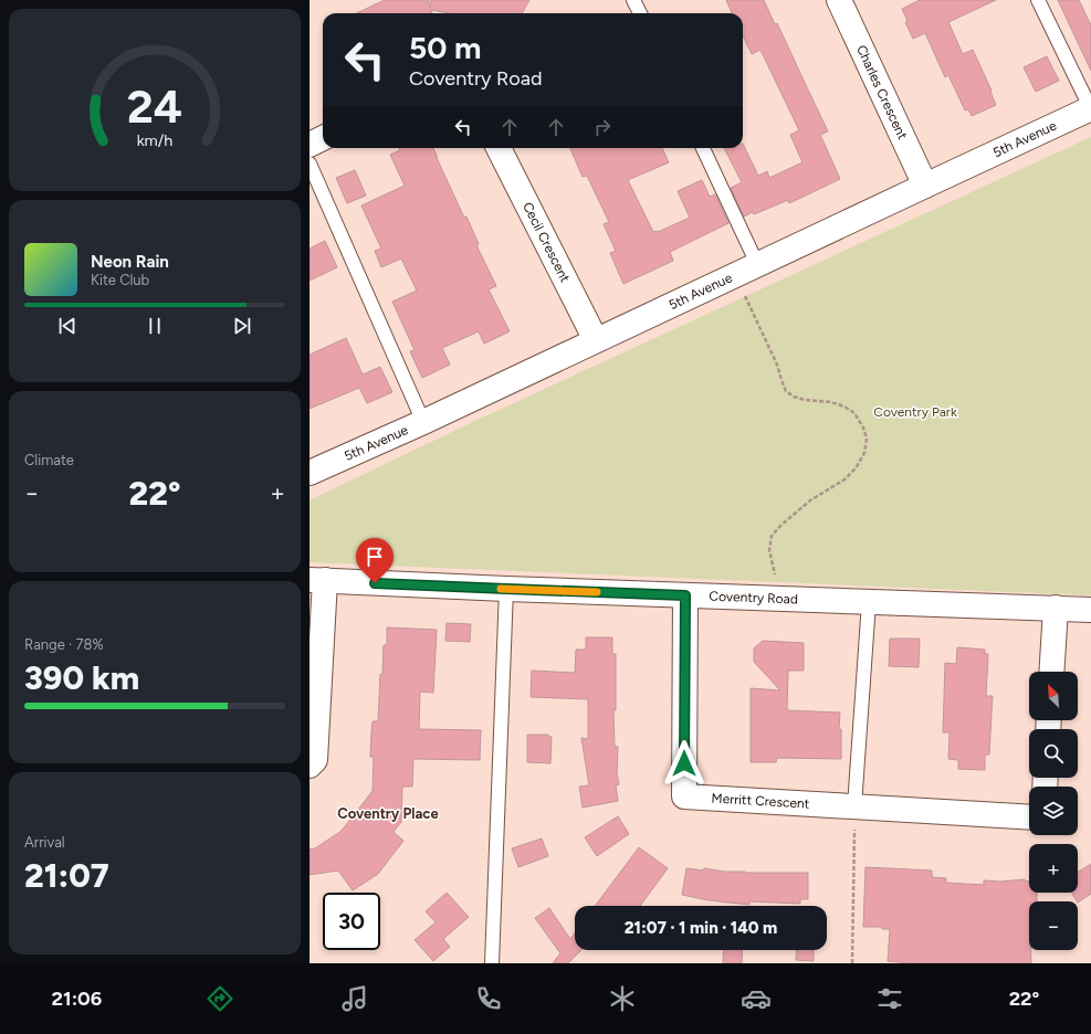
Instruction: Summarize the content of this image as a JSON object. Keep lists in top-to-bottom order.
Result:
{
  "streets": {
    "street": [
      "Charles Crescent",
      "5th Avenue",
      "Cecil Crescent",
      "Coventry Road",
      "Merritt Crescent"
    ]
  },
  "crossings": [
    ["Charles Crescent", "5th Avenue"],
    ["5th Avenue", "Cecil Crescent"],
    ["Coventry Road", "Merritt Crescent"]
  ],
  "districts": ["Coventry Place"],
  "parks": ["Coventry Park"],
  "north": "top left",
  "page": {
    "turn": ["50 m", "Coventry Road"],
    "song": ["Neon Rain", "Kite Club"],
    "tile": [
      "Climate",
      ["Range · 78%", "390 km"],
      ["Arrival", "21:07"]
    ],
    "heat": ["−", "22°", "+"],
    "map_buttons": ["+", "−"],
    "limit": "30",
    "trip": "21:07 · 1 min · 140 m",
    "tabs": ["21:06", "22°"],
    "gauge": ["24", "km/h"]
  }
}
